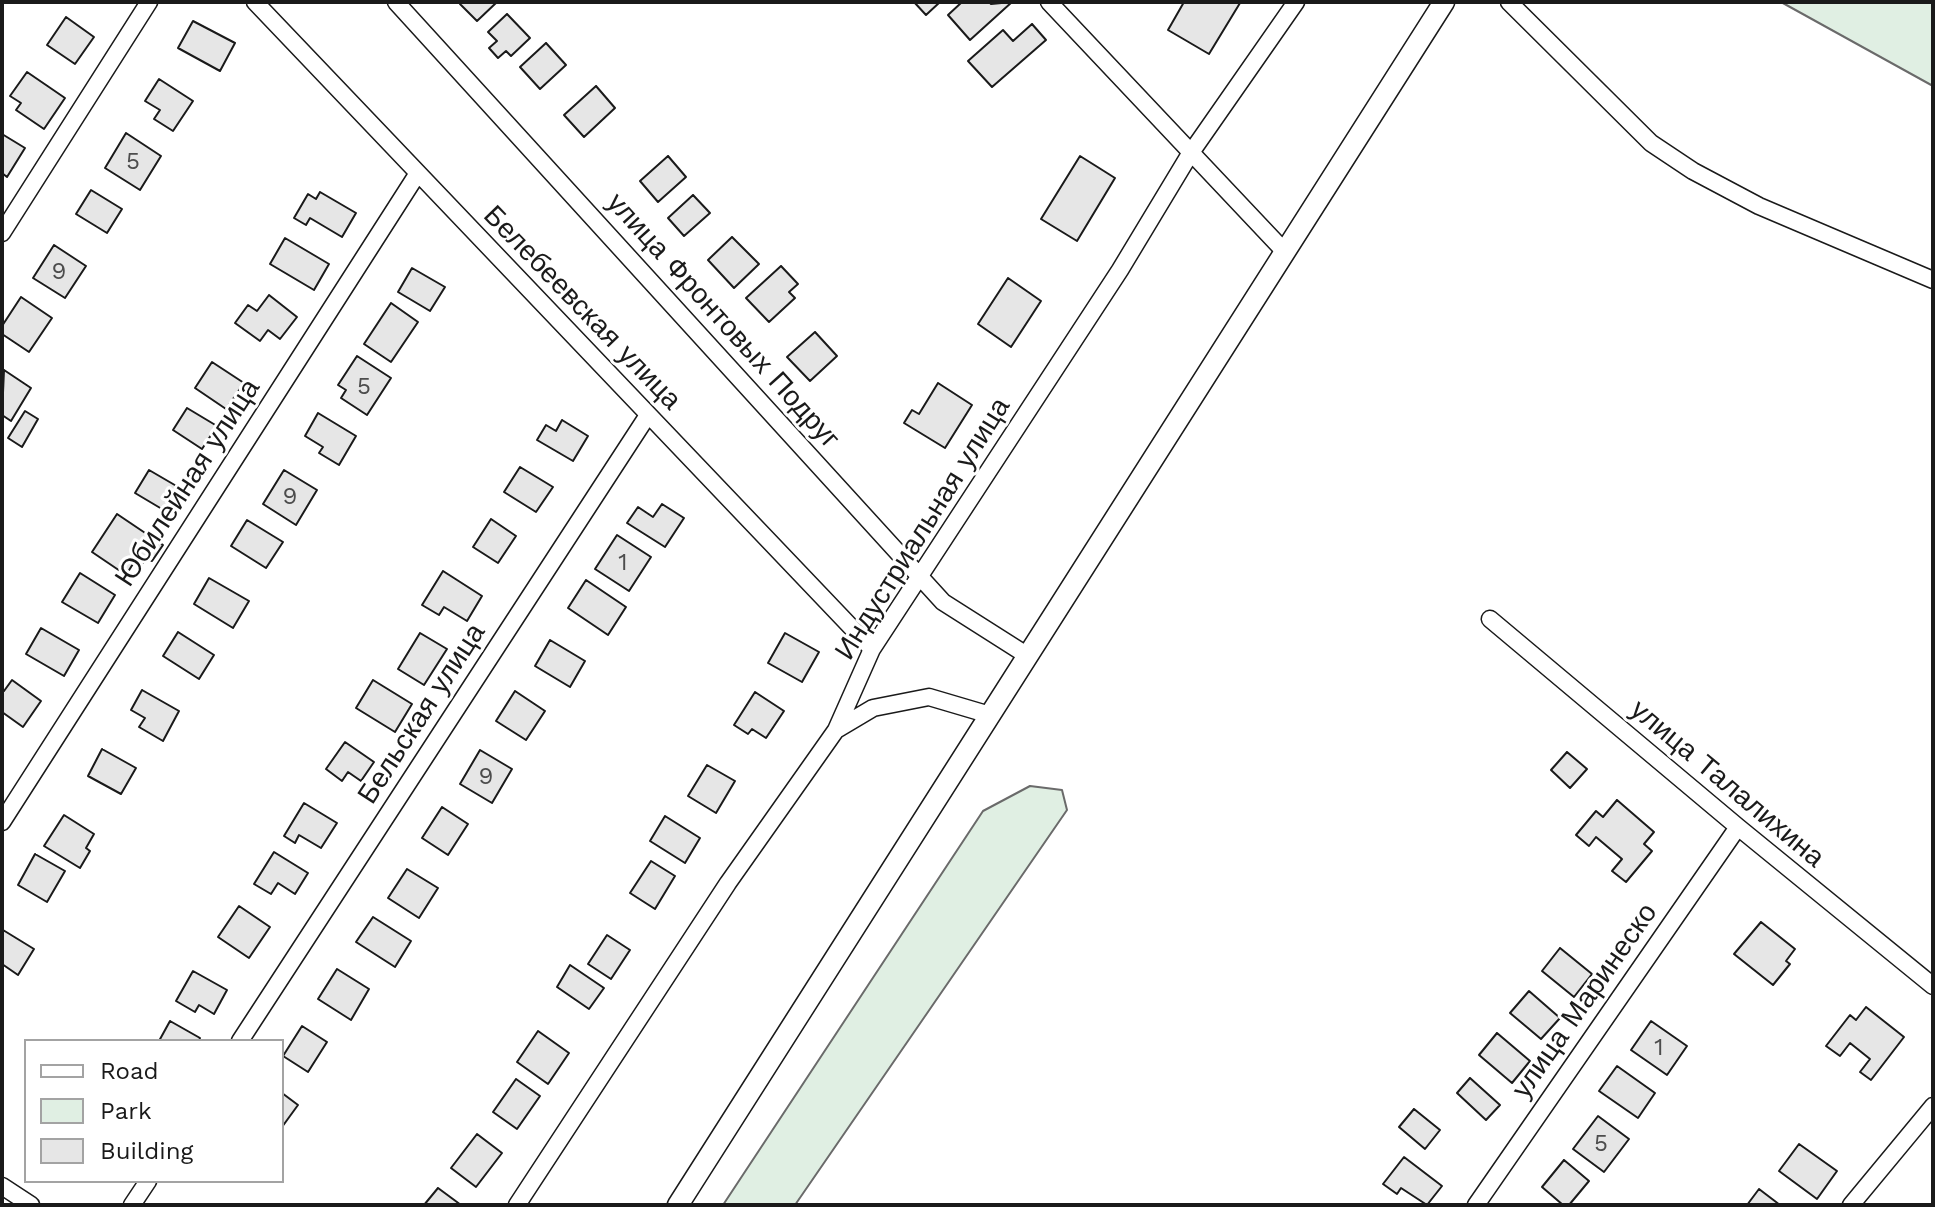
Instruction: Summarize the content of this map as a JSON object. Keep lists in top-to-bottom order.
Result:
{
  "streets": {
    "street": [
      "Белебеевская улица",
      "улица Фронтовых Подруг",
      "Юбилейная улица",
      "Индустриальная улица",
      "Бельская улица",
      "улица Талалихина",
      "улица Маринеско"
    ]
  },
  "crossings": [
    ["Белебеевская улица", "Юбилейная улица"],
    ["Белебеевская улица", "Индустриальная улица"],
    ["Белебеевская улица", "Бельская улица"],
    ["улица Фронтовых Подруг", "Индустриальная улица"],
    ["улица Талалихина", "улица Маринеско"]
  ],
  "house_numbers": [
    "5",
    "9",
    "5",
    "9",
    "1",
    "9",
    "1",
    "5"
  ],
  "legend": ["Road", "Park", "Building"]
}
